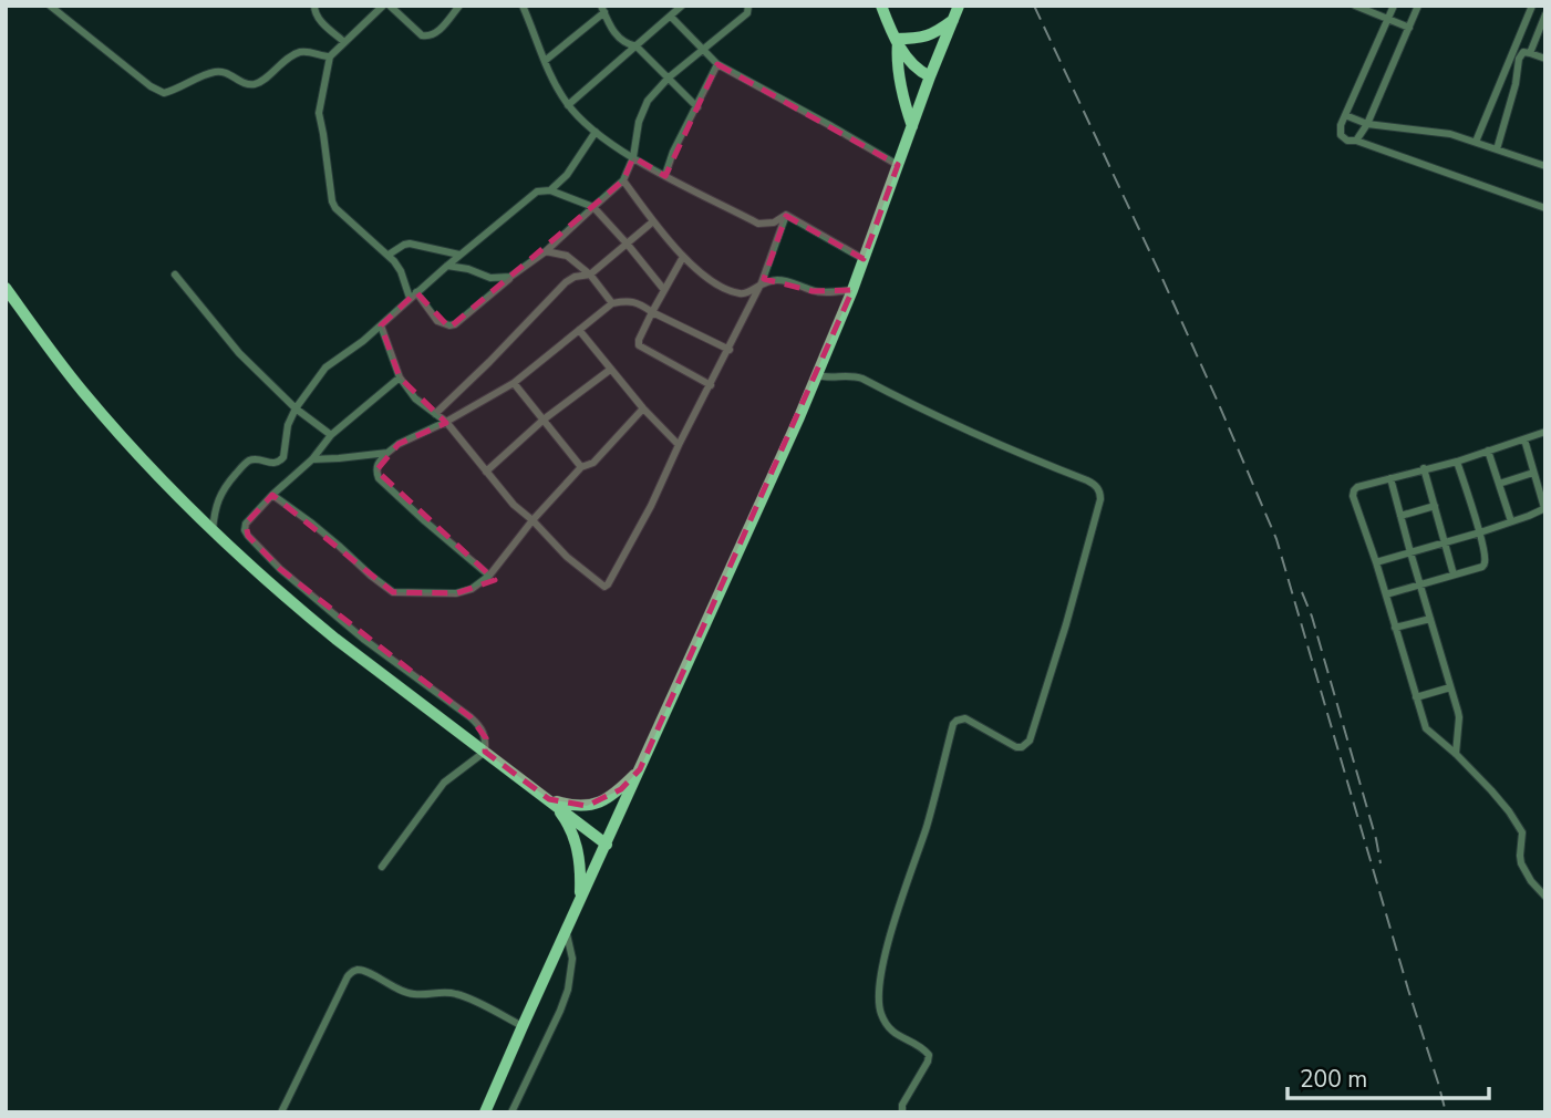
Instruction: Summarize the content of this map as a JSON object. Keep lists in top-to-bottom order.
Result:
{
  "scale_bar": "200 m"
}
